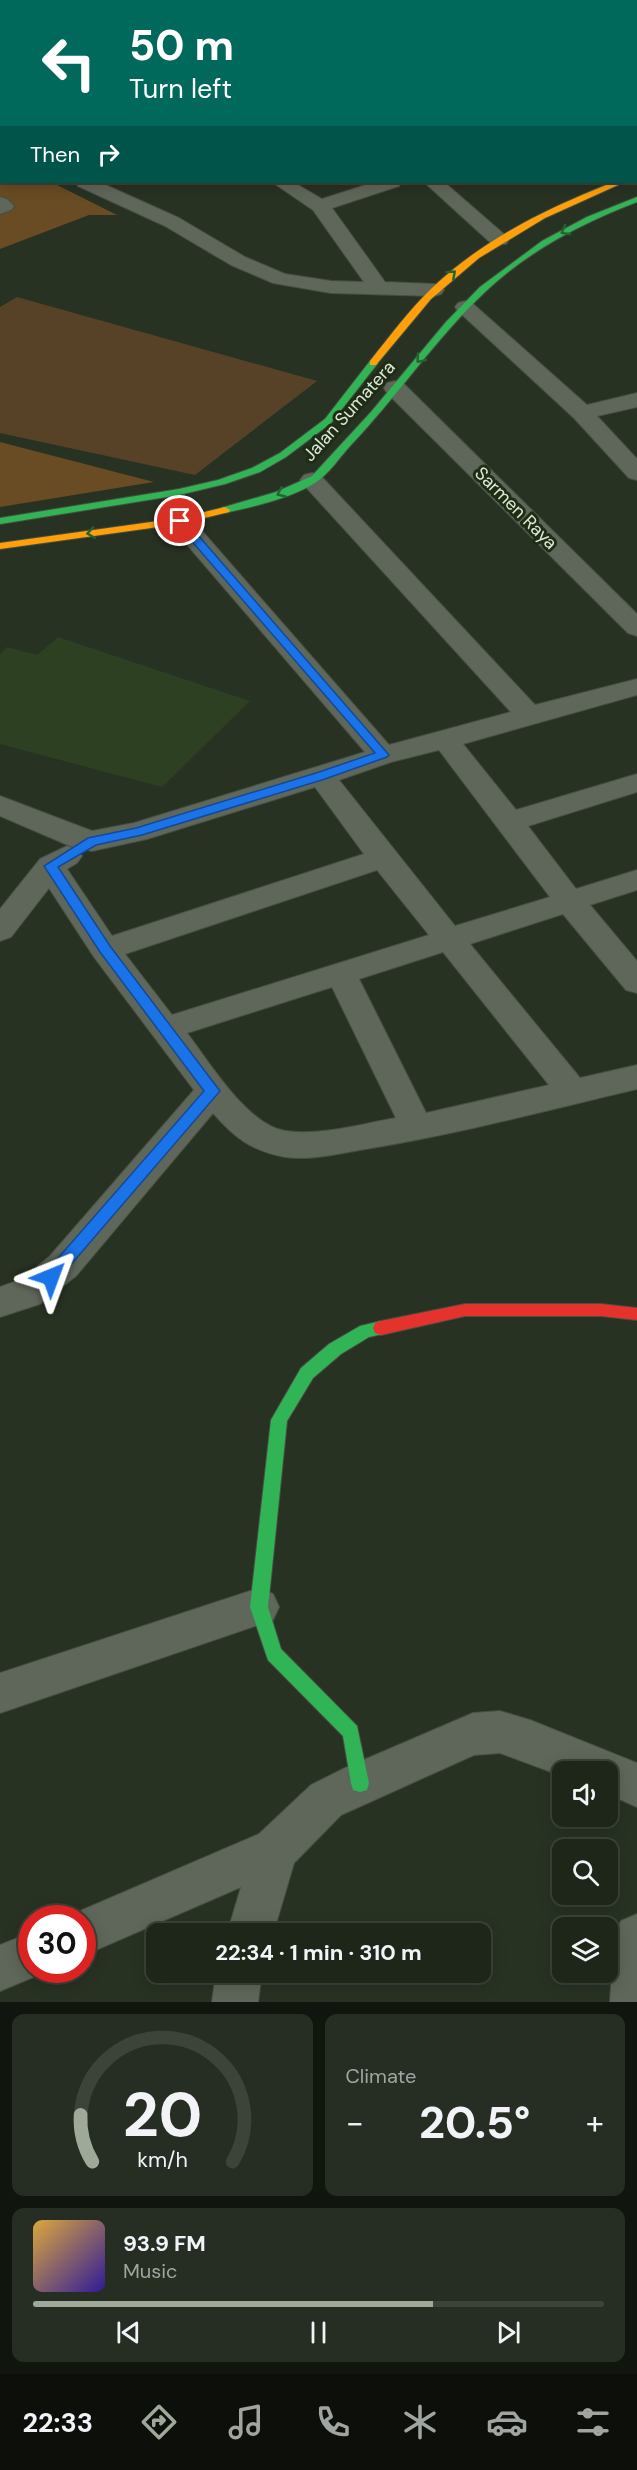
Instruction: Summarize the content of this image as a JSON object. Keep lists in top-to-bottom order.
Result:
{
  "streets": {
    "main road": ["Jalan Sumatera"],
    "street": ["Sarmen Raya"]
  },
  "crossings": [
    ["Jalan Sumatera", "Sarmen Raya"]
  ],
  "page": {
    "turn": ["50 m", "Turn left"],
    "then": "Then",
    "limit": "30",
    "trip": "22:34 · 1 min · 310 m",
    "tile": "Climate",
    "heat": ["−", "20.5°", "+"],
    "song": ["93.9 FM", "Music"],
    "tabs": "22:33",
    "gauge": ["20", "km/h"]
  }
}
